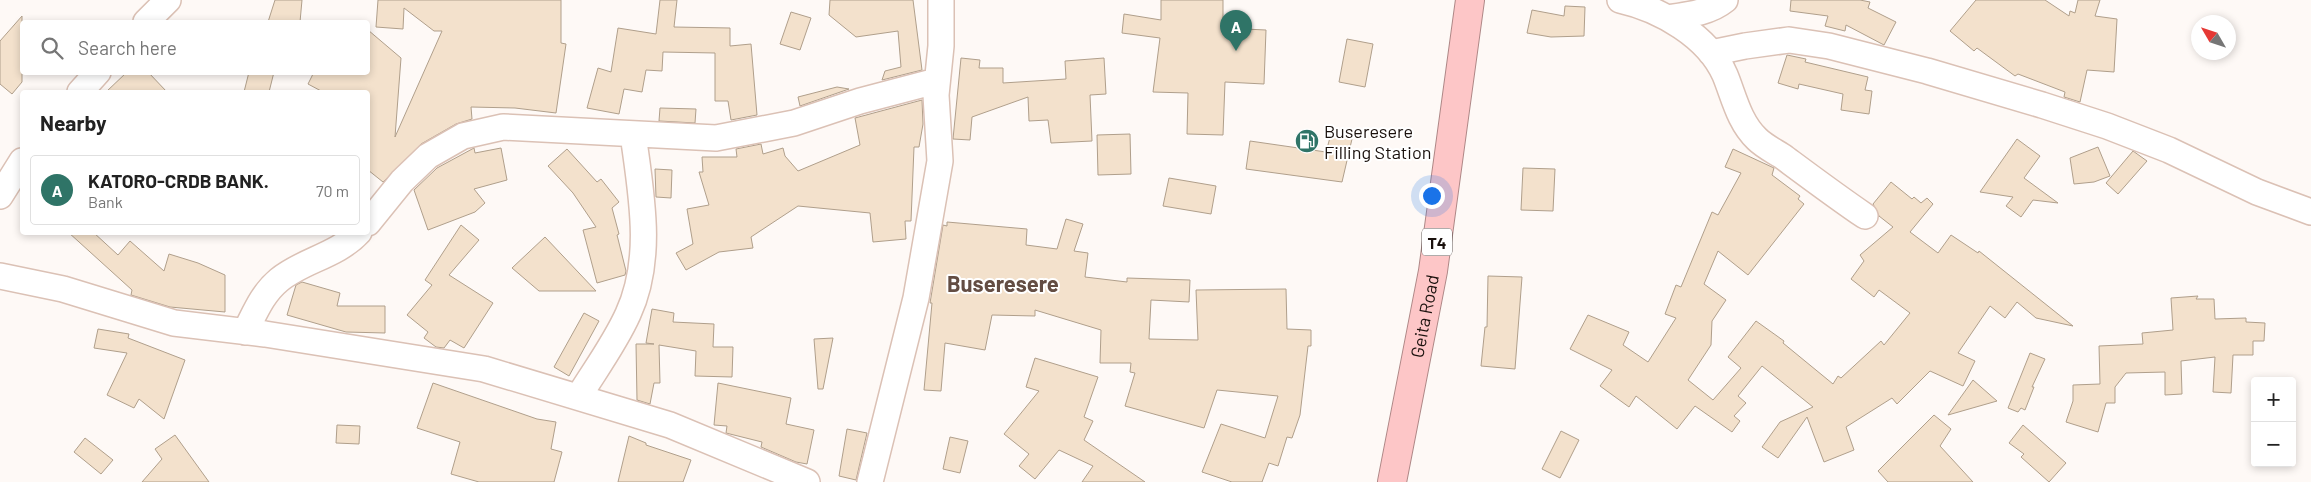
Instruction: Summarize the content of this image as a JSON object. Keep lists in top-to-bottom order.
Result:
{
  "streets": {
    "highway": ["T4", "Geita Road"]
  },
  "districts": ["Buseresere"],
  "places": {
    "fuel station": ["Buseresere Filling Station"]
  },
  "north": "top left",
  "page": {
    "pins": "A",
    "search": "Search here",
    "heading": "Nearby",
    "list": [
      {
        "mark": "A",
        "name": "KATORO-CRDB BANK.",
        "note": "Bank",
        "value": "70 m"
      }
    ],
    "map_buttons": ["+", "−"]
  }
}
